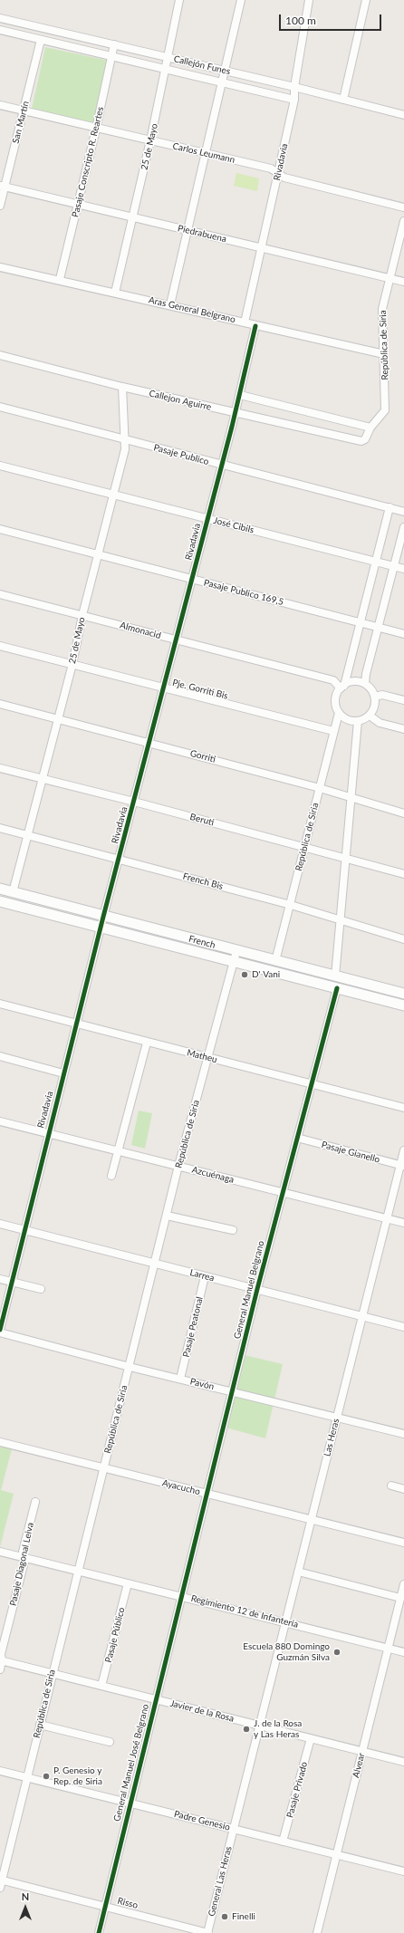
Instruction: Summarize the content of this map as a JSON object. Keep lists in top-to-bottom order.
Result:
{
  "streets": {
    "main road": ["French"],
    "street": [
      "Callejón Funes",
      "San Martín",
      "25 de Mayo",
      "Carlos Leumann",
      "Pasaje Conscripto R. Reartes",
      "Rivadavia",
      "Piedrabuena",
      "Aras General Belgrano",
      "República de Siria",
      "Callejon Aguirre",
      "Pasaje Publico",
      "José Cibils",
      "Pasaje Publico 169,5",
      "Almonacid",
      "Pje. Gorriti Bis",
      "Gorriti",
      "Beruti",
      "French Bis",
      "Matheu",
      "Pasaje Gianello",
      "Azcuénaga",
      "Larrea",
      "General Manuel Belgrano",
      "Pasaje Peatonal",
      "Pavón",
      "Las Heras",
      "Ayacucho",
      "Pasaje Diagonal Leiva",
      "Regimiento 12 de Infantería",
      "Pasaje Público",
      "Javier de la Rosa",
      "General Manuel José Belgrano",
      "Alvear",
      "Pasaje Privado",
      "Padre Genesio",
      "General Las Heras",
      "Risso"
    ]
  },
  "crossings": [
    ["Callejón Funes", "San Martín"],
    ["Callejón Funes", "25 de Mayo"],
    ["Callejón Funes", "Pasaje Conscripto R. Reartes"],
    ["Callejón Funes", "Rivadavia"],
    ["San Martín", "Carlos Leumann"],
    ["San Martín", "Piedrabuena"],
    ["25 de Mayo", "Carlos Leumann"],
    ["25 de Mayo", "Piedrabuena"],
    ["25 de Mayo", "Aras General Belgrano"],
    ["25 de Mayo", "Callejon Aguirre"],
    ["25 de Mayo", "Pasaje Publico"],
    ["25 de Mayo", "José Cibils"],
    ["25 de Mayo", "Pasaje Publico 169,5"],
    ["25 de Mayo", "Almonacid"],
    ["25 de Mayo", "Pje. Gorriti Bis"],
    ["25 de Mayo", "Gorriti"],
    ["25 de Mayo", "Beruti"],
    ["25 de Mayo", "French Bis"],
    ["25 de Mayo", "French"],
    ["Carlos Leumann", "Pasaje Conscripto R. Reartes"],
    ["Carlos Leumann", "Rivadavia"],
    ["Pasaje Conscripto R. Reartes", "Piedrabuena"],
    ["Pasaje Conscripto R. Reartes", "Aras General Belgrano"],
    ["Rivadavia", "Piedrabuena"],
    ["Rivadavia", "Aras General Belgrano"],
    ["Rivadavia", "Callejon Aguirre"],
    ["Rivadavia", "Pasaje Publico"],
    ["Rivadavia", "José Cibils"],
    ["Rivadavia", "Pasaje Publico 169,5"],
    ["Rivadavia", "Almonacid"],
    ["Rivadavia", "Pje. Gorriti Bis"],
    ["Rivadavia", "Gorriti"],
    ["Rivadavia", "Beruti"],
    ["Rivadavia", "French Bis"],
    ["Rivadavia", "French"],
    ["Rivadavia", "Matheu"],
    ["Rivadavia", "Azcuénaga"],
    ["Rivadavia", "Larrea"],
    ["Rivadavia", "Pavón"],
    ["Piedrabuena", "República de Siria"],
    ["Aras General Belgrano", "República de Siria"],
    ["República de Siria", "Callejon Aguirre"],
    ["República de Siria", "Almonacid"],
    ["República de Siria", "Pje. Gorriti Bis"],
    ["República de Siria", "Gorriti"],
    ["República de Siria", "Beruti"],
    ["República de Siria", "French Bis"],
    ["República de Siria", "French"],
    ["República de Siria", "Matheu"],
    ["República de Siria", "Azcuénaga"],
    ["República de Siria", "Larrea"],
    ["República de Siria", "Pavón"],
    ["República de Siria", "Ayacucho"],
    ["República de Siria", "Regimiento 12 de Infantería"],
    ["República de Siria", "Javier de la Rosa"],
    ["República de Siria", "Padre Genesio"],
    ["República de Siria", "Risso"],
    ["French", "General Manuel Belgrano"],
    ["Matheu", "General Manuel Belgrano"],
    ["Pasaje Gianello", "General Manuel Belgrano"],
    ["Pasaje Gianello", "Las Heras"],
    ["Azcuénaga", "General Manuel Belgrano"],
    ["Azcuénaga", "Las Heras"],
    ["Larrea", "General Manuel Belgrano"],
    ["Larrea", "Pasaje Peatonal"],
    ["Larrea", "Las Heras"],
    ["General Manuel Belgrano", "Pavón"],
    ["General Manuel Belgrano", "Ayacucho"],
    ["General Manuel Belgrano", "Regimiento 12 de Infantería"],
    ["General Manuel Belgrano", "General Manuel José Belgrano"],
    ["Pasaje Peatonal", "Pavón"],
    ["Pavón", "Las Heras"],
    ["Las Heras", "Ayacucho"],
    ["Las Heras", "Regimiento 12 de Infantería"],
    ["Las Heras", "Javier de la Rosa"],
    ["Las Heras", "General Las Heras"],
    ["Pasaje Diagonal Leiva", "Regimiento 12 de Infantería"],
    ["Pasaje Diagonal Leiva", "Javier de la Rosa"],
    ["Regimiento 12 de Infantería", "Pasaje Público"],
    ["Regimiento 12 de Infantería", "General Manuel José Belgrano"],
    ["Regimiento 12 de Infantería", "Alvear"],
    ["Pasaje Público", "Javier de la Rosa"],
    ["Javier de la Rosa", "General Manuel José Belgrano"],
    ["Javier de la Rosa", "Alvear"],
    ["Javier de la Rosa", "Pasaje Privado"],
    ["Javier de la Rosa", "General Las Heras"],
    ["General Manuel José Belgrano", "Padre Genesio"],
    ["General Manuel José Belgrano", "Risso"],
    ["Alvear", "Padre Genesio"],
    ["Pasaje Privado", "Padre Genesio"],
    ["Padre Genesio", "General Las Heras"],
    ["General Las Heras", "Risso"]
  ],
  "places": [
    "D' Vani",
    "Escuela 880 Domingo Guzmán Silva",
    "J. de la Rosa y Las Heras",
    "P. Genesio y Rep. de Siria",
    "Finelli"
  ],
  "scale_bar": "100 m",
  "north": "top"
}
